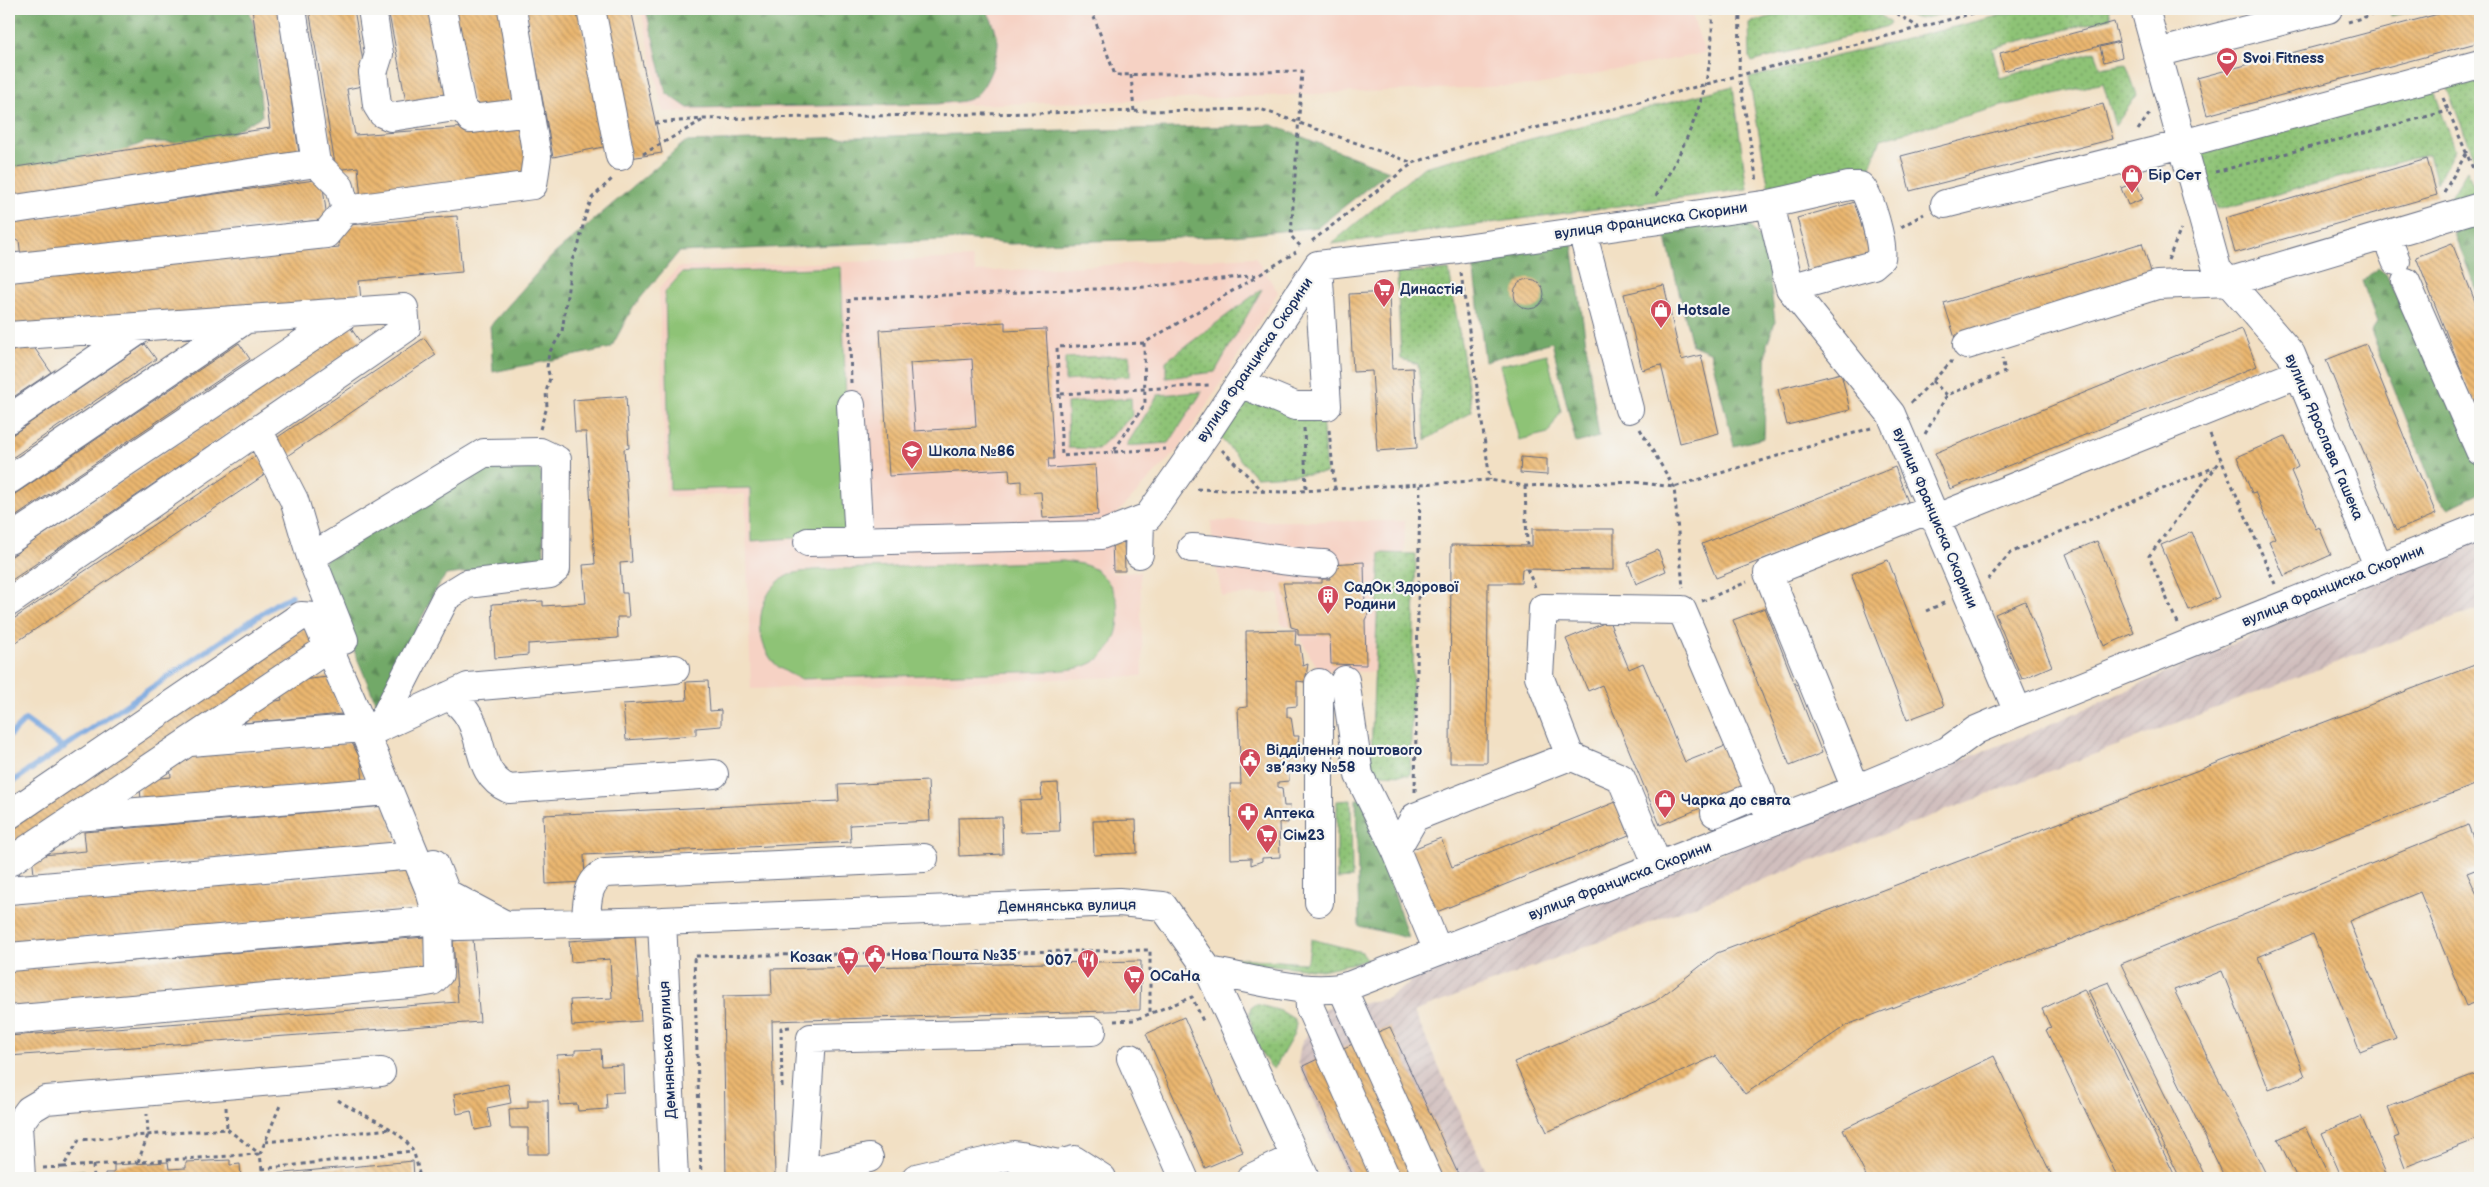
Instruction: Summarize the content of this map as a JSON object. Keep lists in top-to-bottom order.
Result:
{
  "streets": {
    "street": ["вулиця Франциска Скорини", "вулиця Ярослава Гашека", "Демнянська вулиця"]
  },
  "crossings": [
    ["вулиця Франциска Скорини", "вулиця Ярослава Гашека"],
    ["вулиця Франциска Скорини", "Демнянська вулиця"]
  ],
  "places": {
    "sports": ["Svoi Fitness"],
    "shop": ["Бір Сет", "Hotsale", "Чарка до свята"],
    "supermarket": [
      "Династія",
      "Сім23",
      "Козак",
      "ОСаНа"
    ],
    "school or university": ["Школа №86"],
    "building": ["СадОк Здорової Родини"],
    "public building": ["Відділення поштового зв’язку №58", "Нова Пошта №35"],
    "pharmacy": ["Аптека"],
    "restaurant": ["007"]
  }
}
